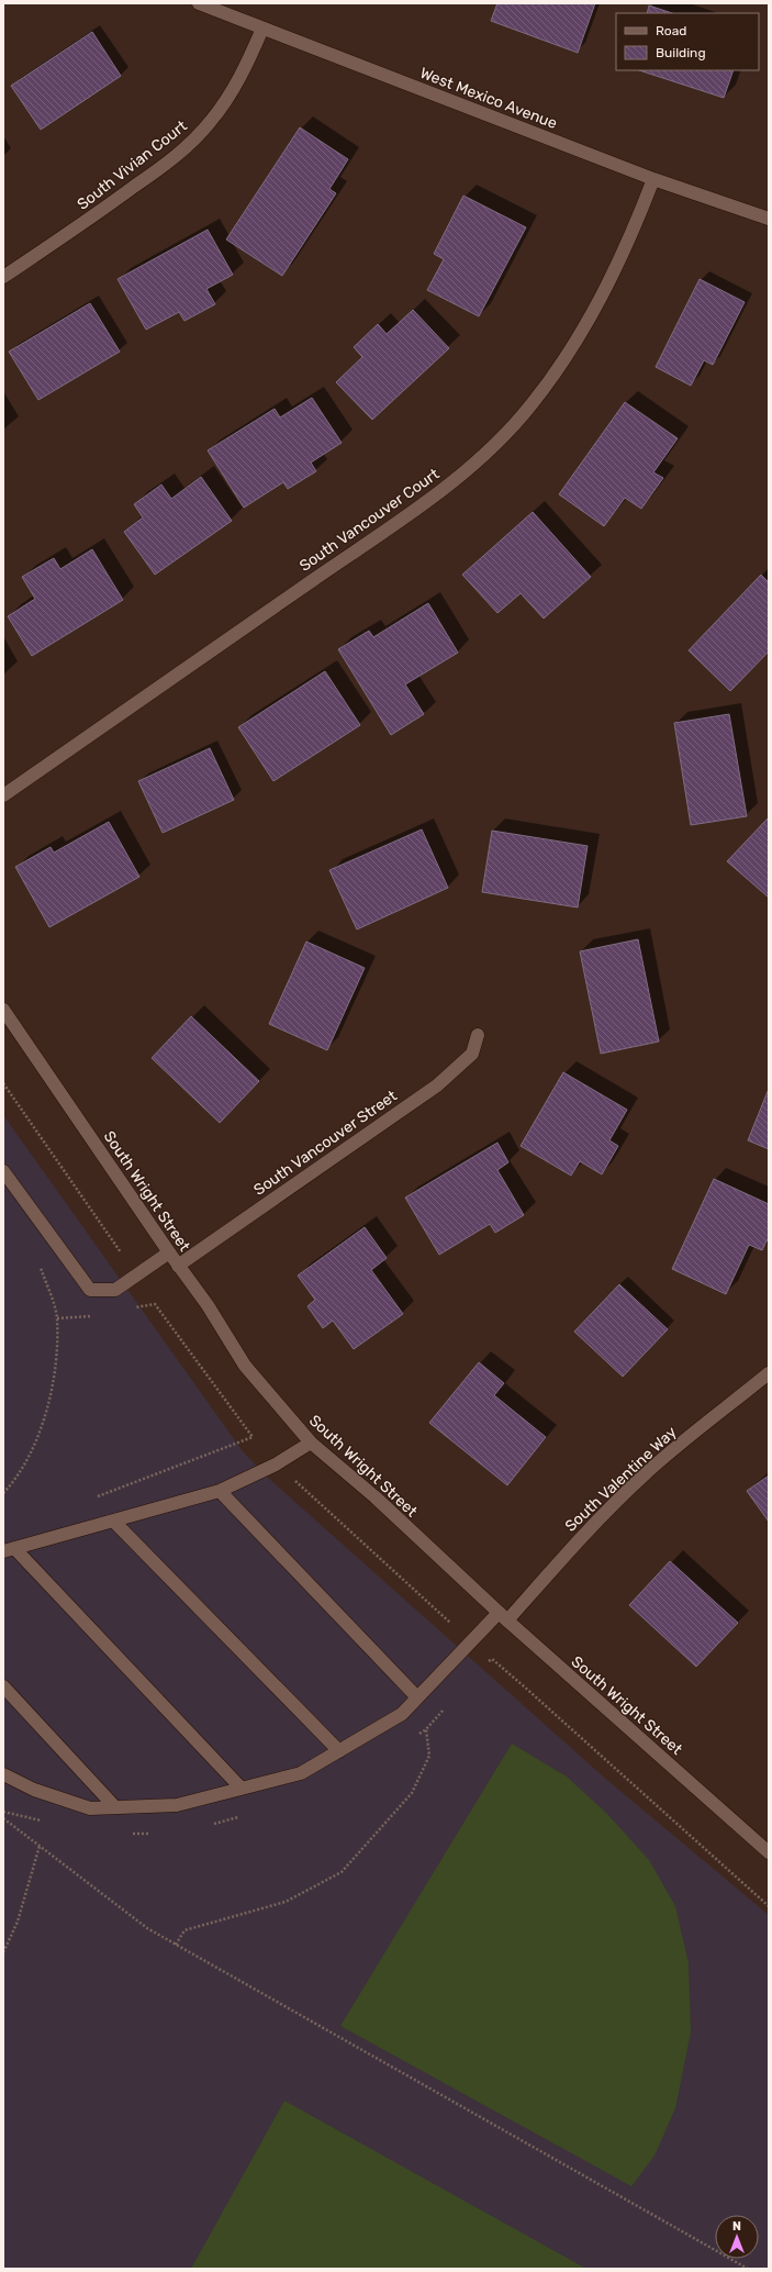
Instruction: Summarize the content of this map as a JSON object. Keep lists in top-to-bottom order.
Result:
{
  "streets": {
    "street": [
      "West Mexico Avenue",
      "South Vivian Court",
      "South Vancouver Court",
      "South Vancouver Street",
      "South Wright Street",
      "South Valentine Way"
    ]
  },
  "crossings": [
    ["West Mexico Avenue", "South Vivian Court"],
    ["West Mexico Avenue", "South Vancouver Court"],
    ["South Vancouver Street", "South Wright Street"],
    ["South Wright Street", "South Valentine Way"]
  ],
  "legend": ["Road", "Building"],
  "north": "top"
}
